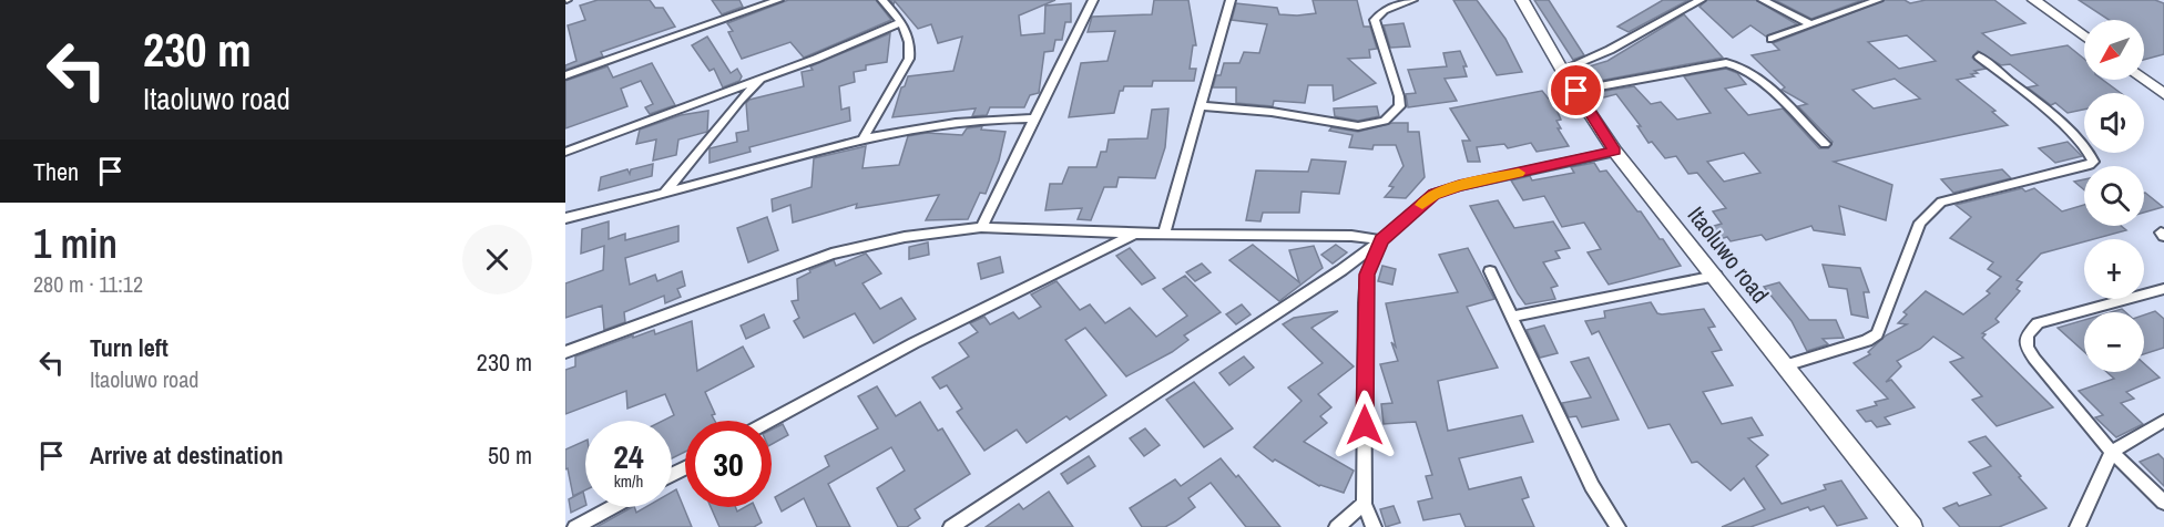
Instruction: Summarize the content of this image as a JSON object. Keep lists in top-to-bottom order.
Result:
{
  "streets": {
    "street": ["Itaoluwo road"]
  },
  "north": "bottom left",
  "page": {
    "turn": ["230 m", "Itaoluwo road"],
    "map_buttons": ["+", "−"],
    "then": "Then",
    "heading": ["1 min", "280 m · 11:12"],
    "list": [
      {
        "name": "Turn left",
        "note": "Itaoluwo road",
        "value": "230 m"
      },
      {
        "name": "Arrive at destination",
        "value": "50 m"
      }
    ],
    "speed": "24 km/h",
    "limit": "30"
  }
}
